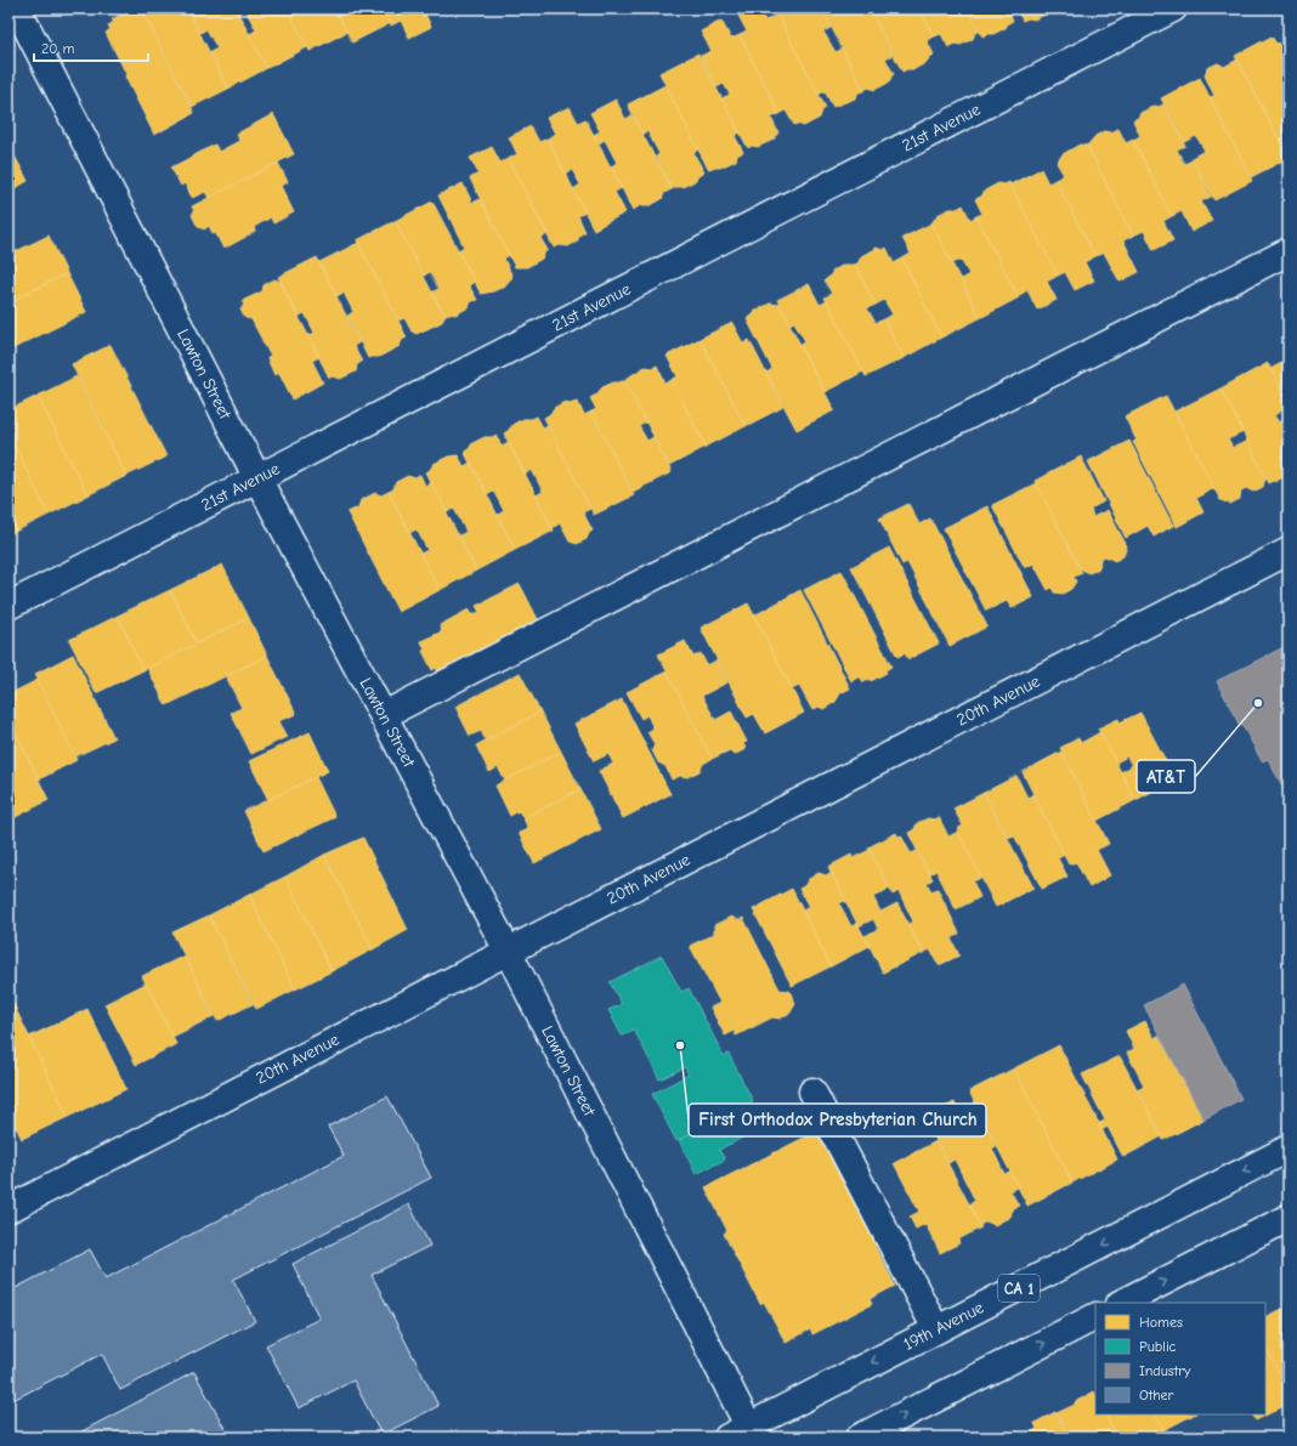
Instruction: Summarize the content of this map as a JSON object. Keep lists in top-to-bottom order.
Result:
{
  "streets": {
    "main road": [
      "21st Avenue",
      "Lawton Street",
      "20th Avenue",
      "CA 1",
      "19th Avenue"
    ]
  },
  "crossings": [
    ["21st Avenue", "Lawton Street"],
    ["Lawton Street", "20th Avenue"],
    ["Lawton Street", "19th Avenue"]
  ],
  "places": ["AT&T", "First Orthodox Presbyterian Church"],
  "legend": [
    "Homes",
    "Public",
    "Industry",
    "Other"
  ],
  "scale_bar": "20 m"
}
